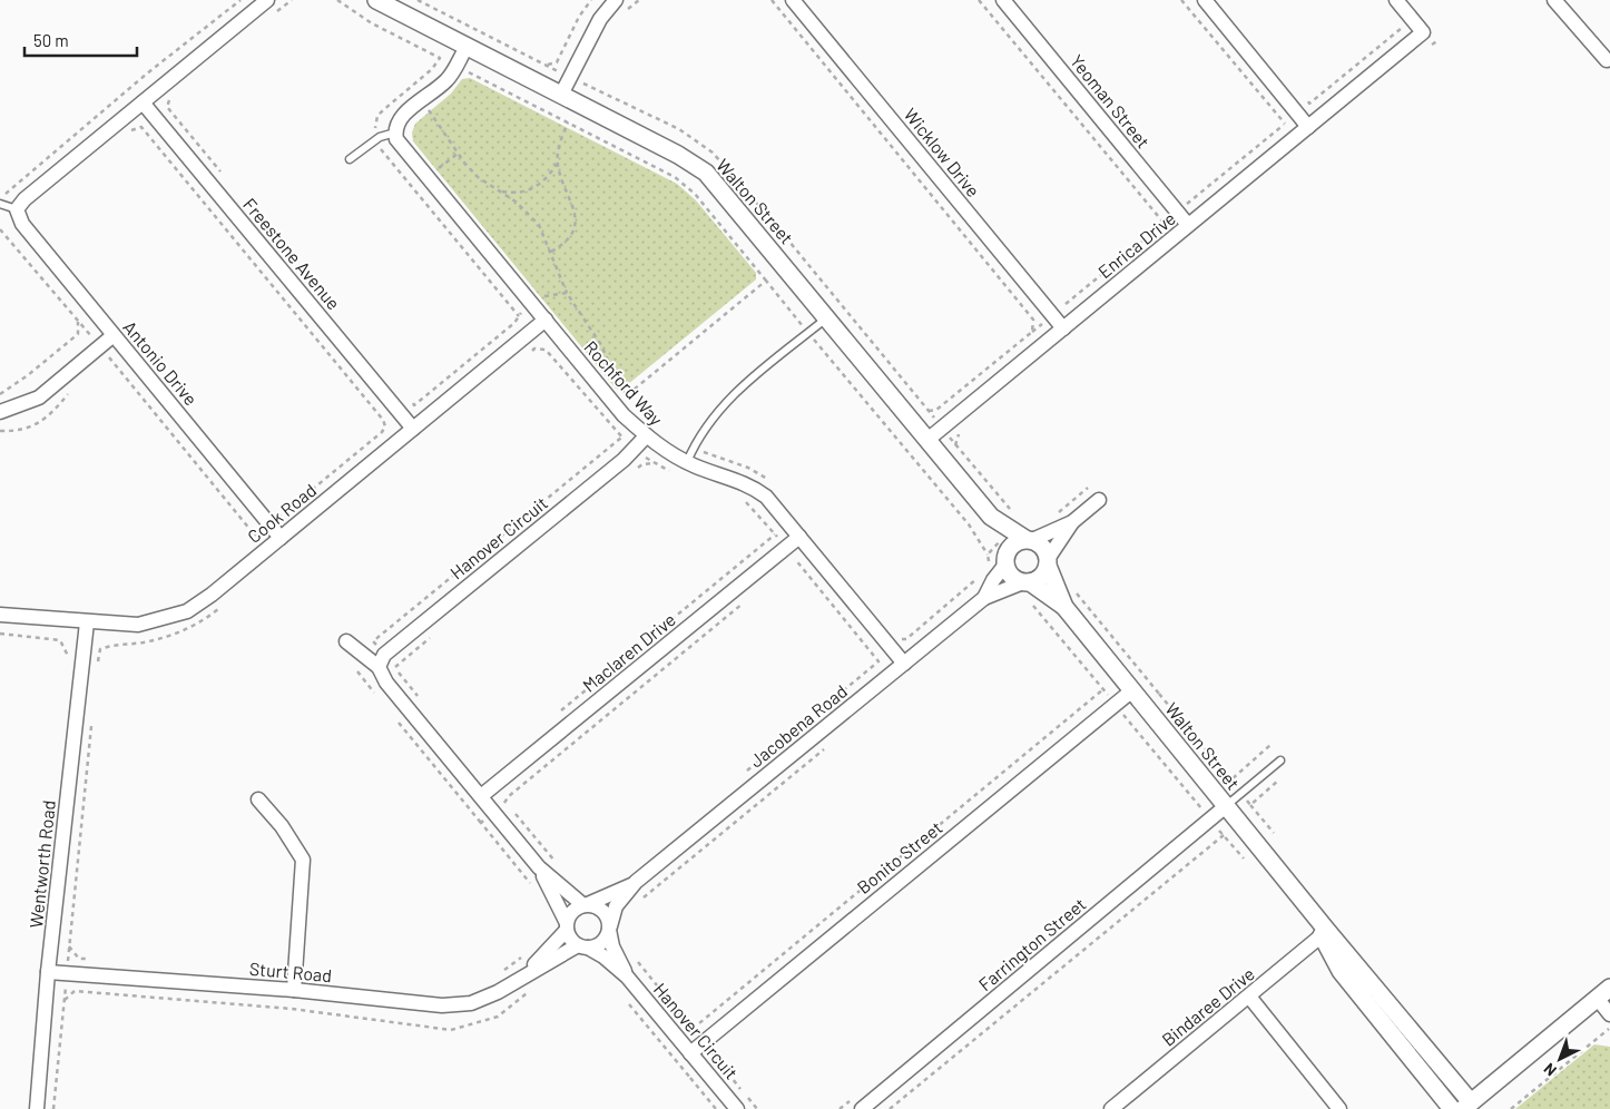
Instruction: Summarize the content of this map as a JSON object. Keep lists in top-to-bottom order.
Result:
{
  "streets": {
    "street": [
      "Yeoman Street",
      "Wicklow Drive",
      "Walton Street",
      "Enrica Drive",
      "Freestone Avenue",
      "Antonio Drive",
      "Rochford Way",
      "Cook Road",
      "Hanover Circuit",
      "Maclaren Drive",
      "Jacobena Road",
      "Bonito Street",
      "Wentworth Road",
      "Farrington Street",
      "Sturt Road",
      "Bindaree Drive"
    ]
  },
  "crossings": [
    ["Yeoman Street", "Enrica Drive"],
    ["Wicklow Drive", "Enrica Drive"],
    ["Walton Street", "Enrica Drive"],
    ["Walton Street", "Jacobena Road"],
    ["Walton Street", "Bonito Street"],
    ["Walton Street", "Farrington Street"],
    ["Walton Street", "Bindaree Drive"],
    ["Freestone Avenue", "Cook Road"],
    ["Antonio Drive", "Cook Road"],
    ["Rochford Way", "Cook Road"],
    ["Rochford Way", "Hanover Circuit"],
    ["Rochford Way", "Maclaren Drive"],
    ["Rochford Way", "Jacobena Road"],
    ["Cook Road", "Wentworth Road"],
    ["Hanover Circuit", "Bonito Street"],
    ["Jacobena Road", "Sturt Road"],
    ["Wentworth Road", "Sturt Road"]
  ],
  "scale_bar": "50 m",
  "north": "bottom left"
}
